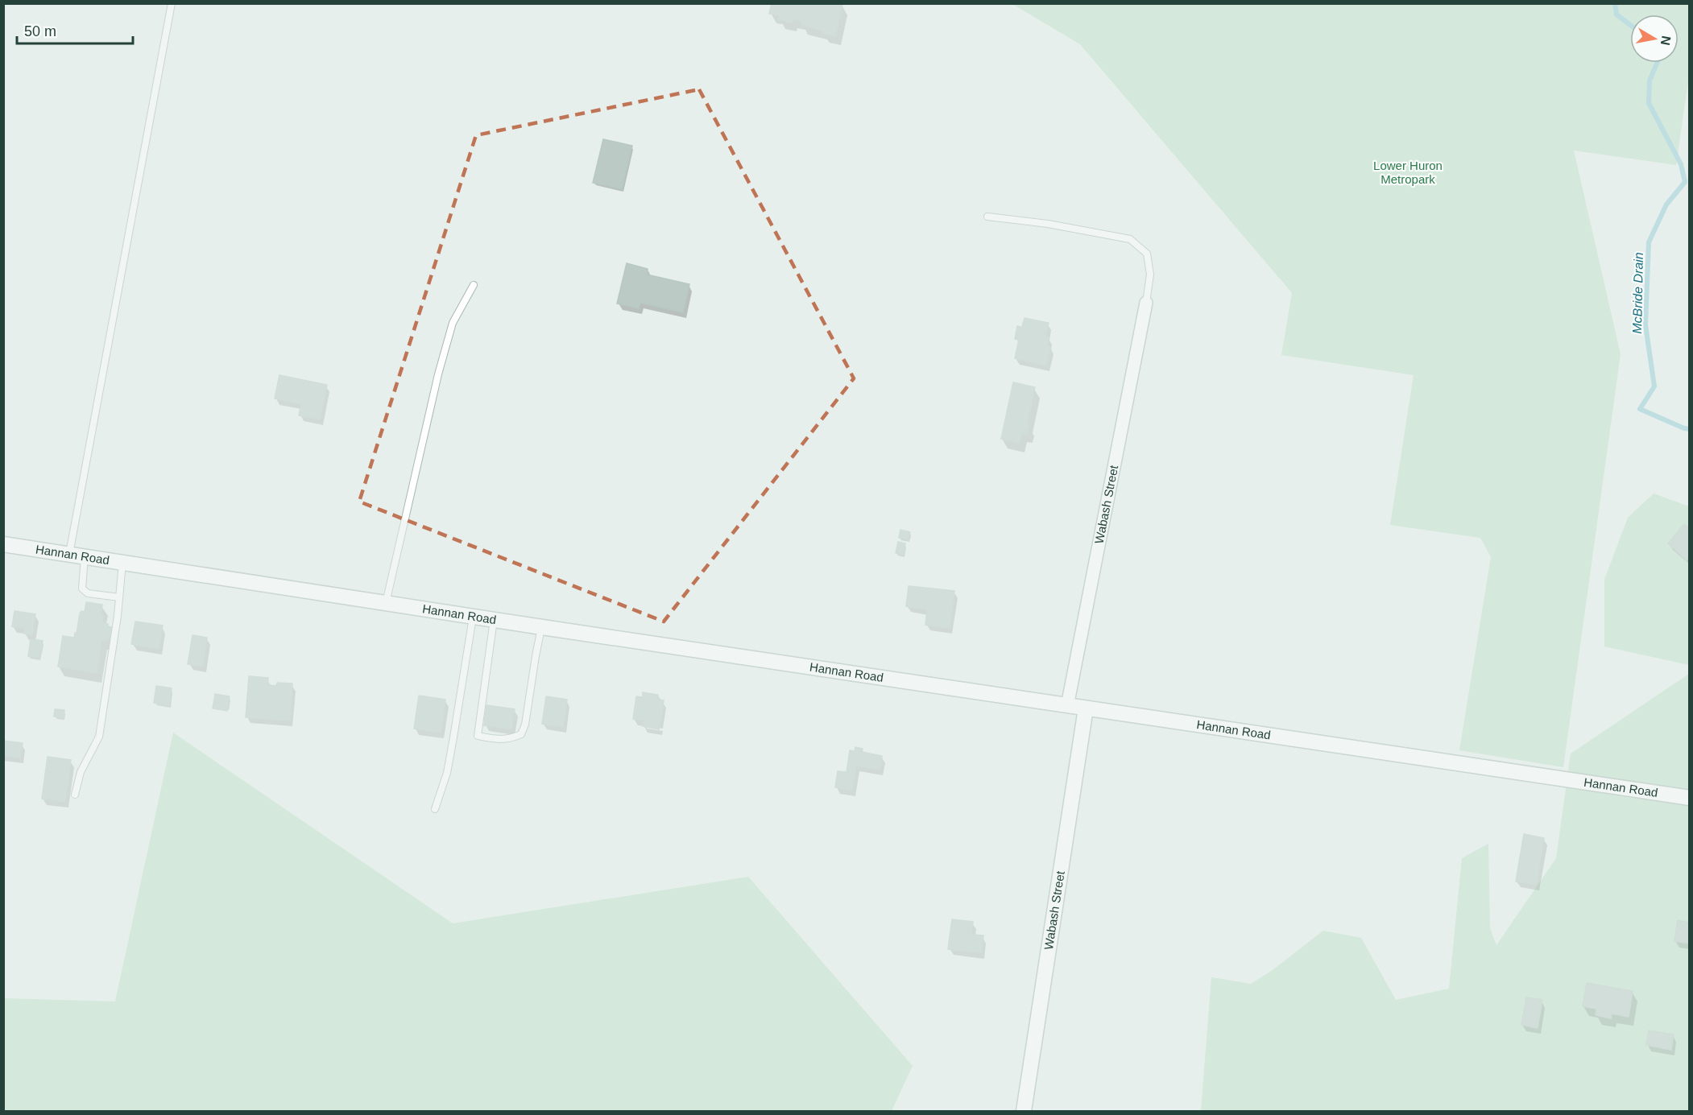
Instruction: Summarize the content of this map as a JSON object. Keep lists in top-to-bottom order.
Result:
{
  "streets": {
    "street": ["Wabash Street", "Hannan Road"]
  },
  "crossings": [
    ["Wabash Street", "Hannan Road"]
  ],
  "water": ["McBride Drain"],
  "parks": ["Lower Huron Metropark"],
  "scale_bar": "50 m",
  "north": "right"
}
